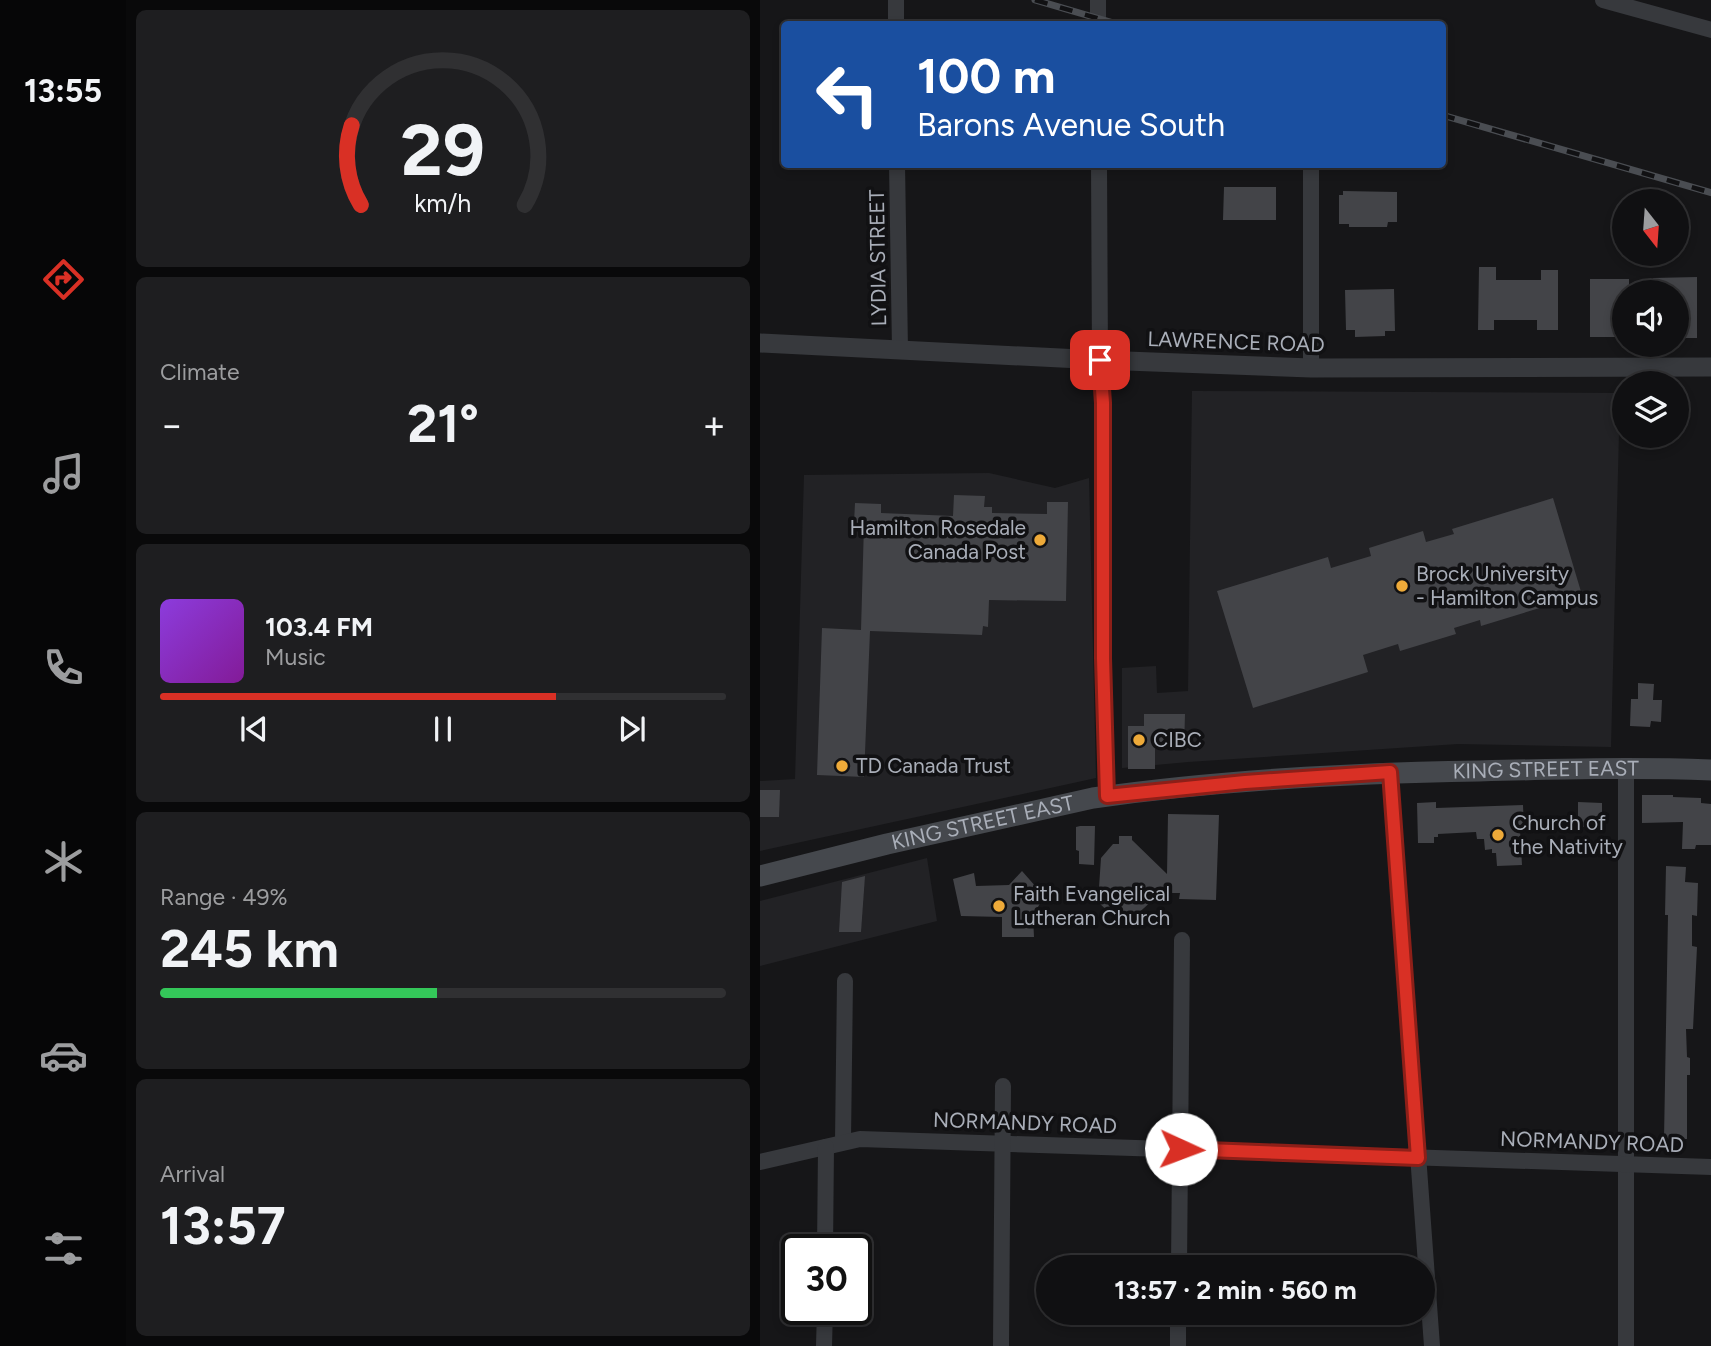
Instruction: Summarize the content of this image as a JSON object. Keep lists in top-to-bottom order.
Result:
{
  "streets": {
    "main road": ["KING STREET EAST"],
    "street": ["LYDIA STREET", "LAWRENCE ROAD", "NORMANDY ROAD"]
  },
  "crossings": [
    ["LYDIA STREET", "LAWRENCE ROAD"]
  ],
  "places": [
    "Hamilton Rosedale Canada Post",
    "Brock University - Hamilton Campus",
    "CIBC",
    "TD Canada Trust",
    "Church of the Nativity",
    "Faith Evangelical Lutheran Church"
  ],
  "north": "bottom",
  "page": {
    "tabs": "13:55",
    "turn": ["100 m", "Barons Avenue South"],
    "tile": [
      "Climate",
      ["Range · 49%", "245 km"],
      ["Arrival", "13:57"]
    ],
    "heat": ["−", "21°", "+"],
    "song": ["103.4 FM", "Music"],
    "limit": "30",
    "trip": "13:57 · 2 min · 560 m",
    "gauge": ["29", "km/h"]
  }
}
